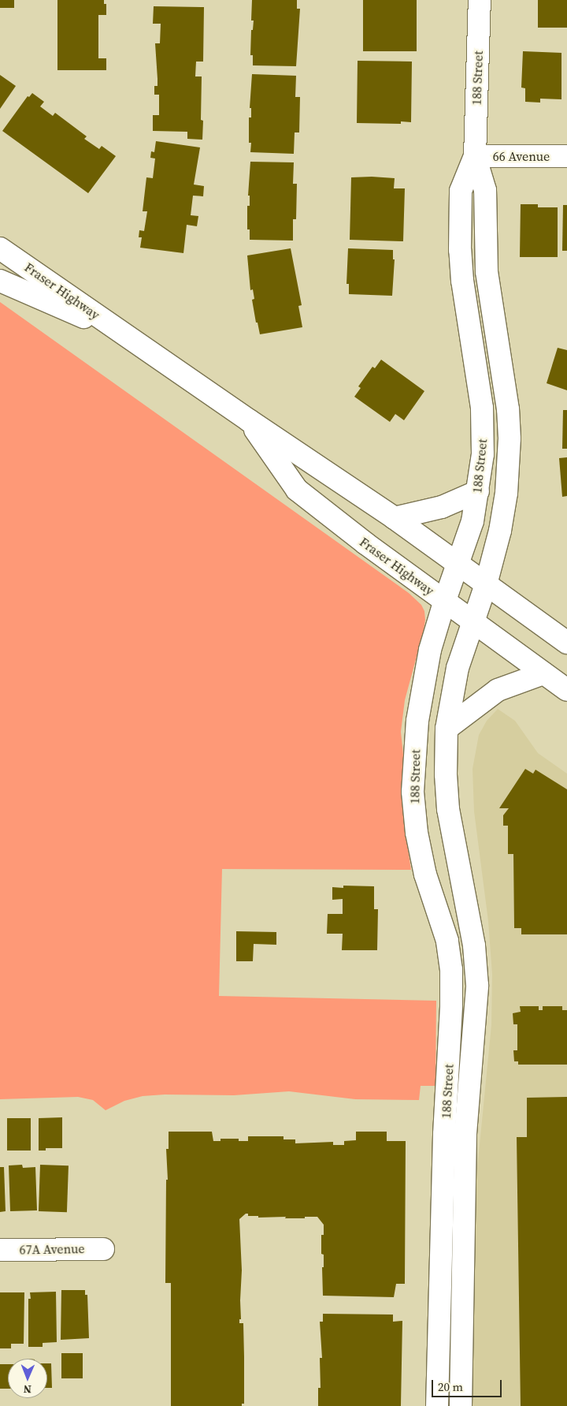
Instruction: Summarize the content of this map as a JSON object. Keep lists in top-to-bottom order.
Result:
{
  "streets": {
    "street": [
      "188 Street",
      "66 Avenue",
      "Fraser Highway",
      "67A Avenue"
    ]
  },
  "crossings": [
    ["188 Street", "66 Avenue"],
    ["188 Street", "Fraser Highway"]
  ],
  "scale_bar": "20 m",
  "north": "bottom"
}
